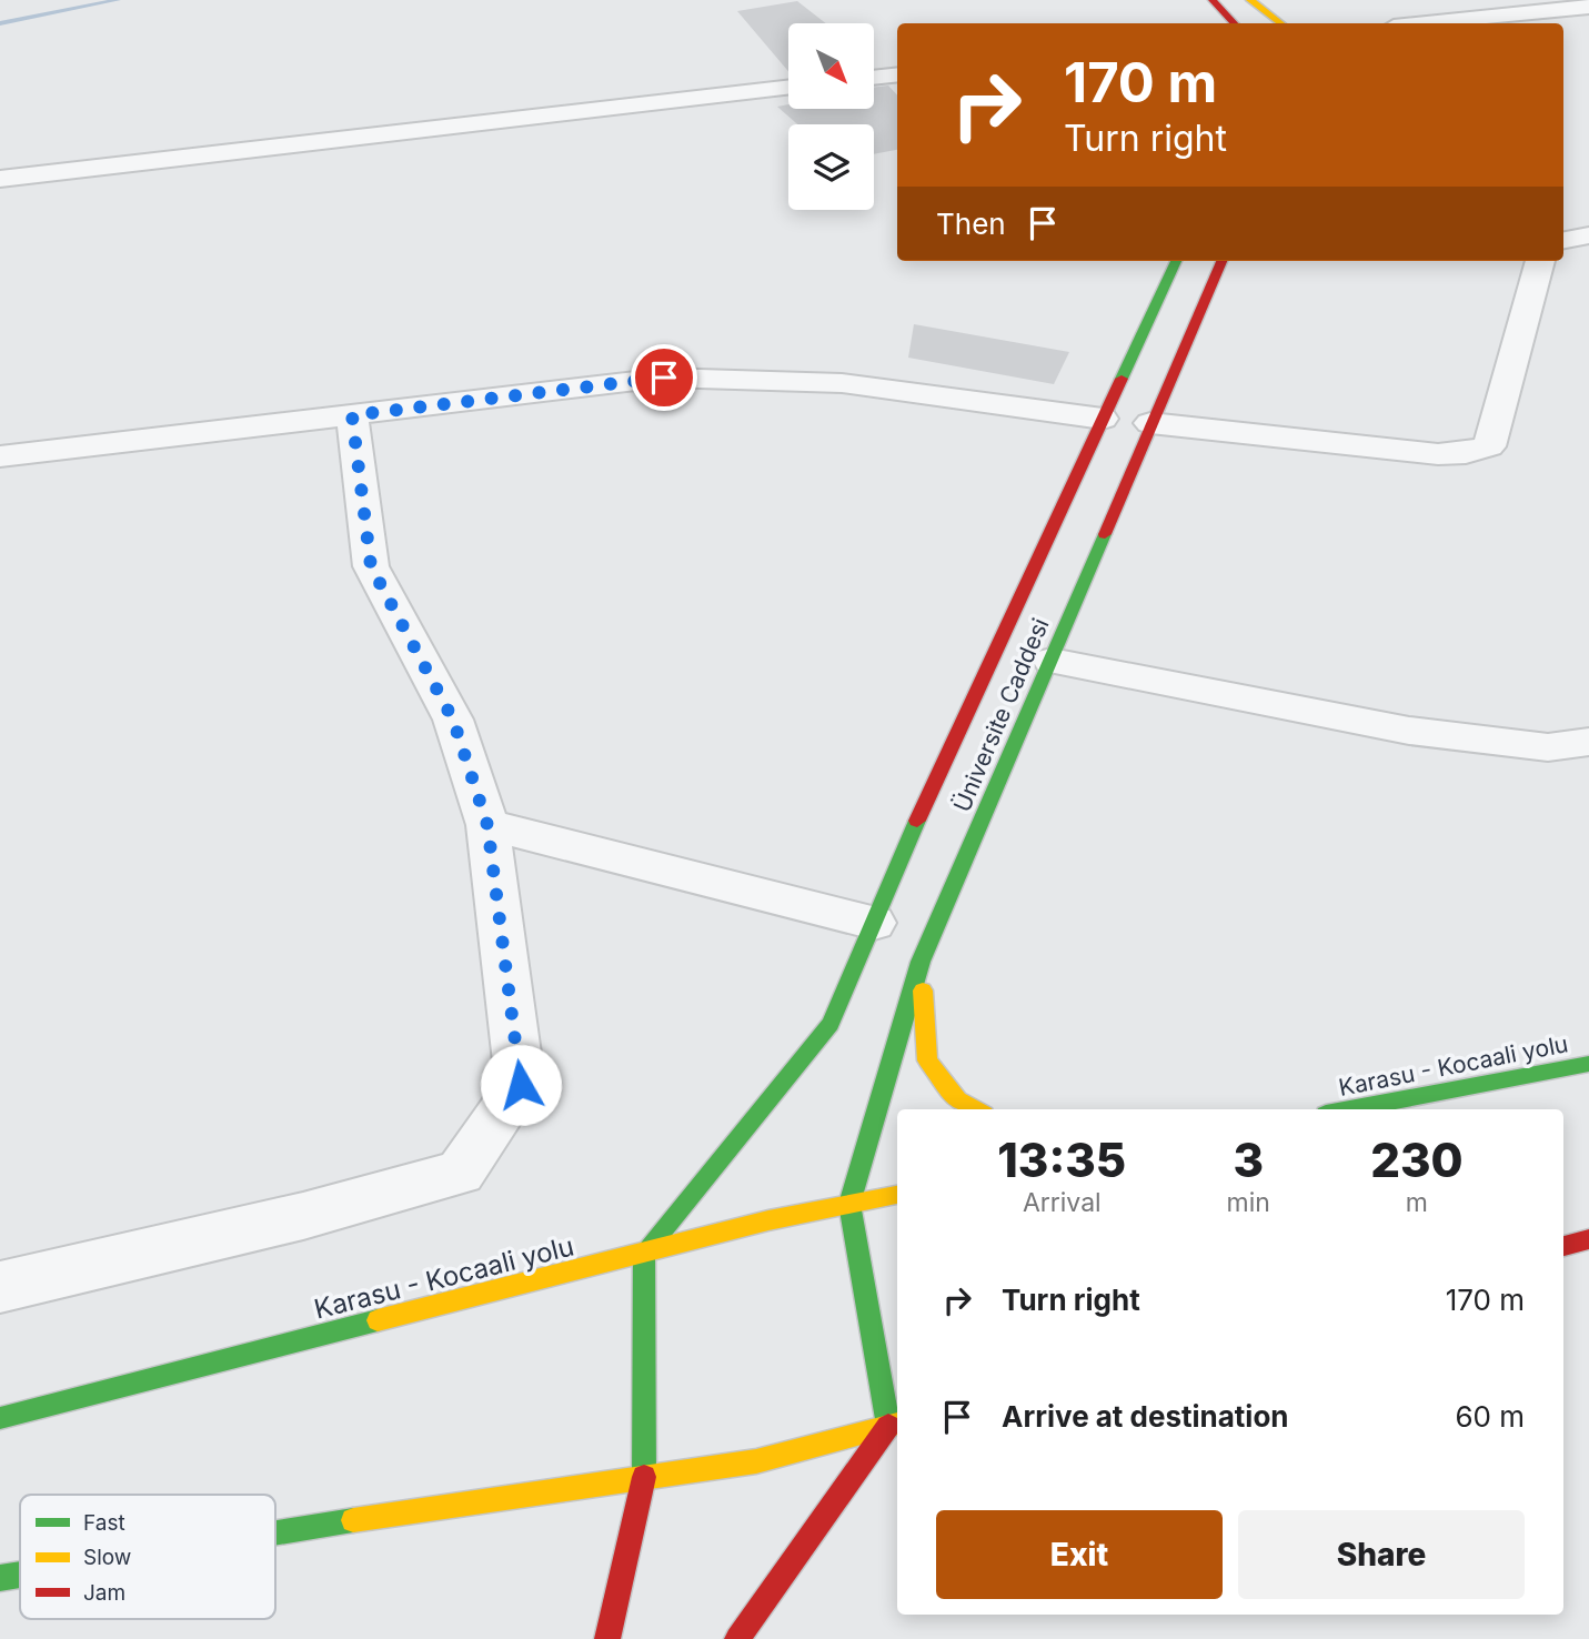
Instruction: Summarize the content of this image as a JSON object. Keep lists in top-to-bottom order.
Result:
{
  "streets": {
    "main road": ["Üniversite Caddesi", "Karasu - Kocaali yolu"]
  },
  "crossings": [
    ["Üniversite Caddesi", "Karasu - Kocaali yolu"]
  ],
  "legend": ["Fast", "Slow", "Jam"],
  "north": "bottom right",
  "page": {
    "turn": ["170 m", "Turn right"],
    "then": "Then",
    "eta": [
      "13:35",
      "Arrival",
      "3",
      "min",
      "230",
      "m"
    ],
    "list": [
      {
        "name": "Turn right",
        "value": "170 m"
      },
      {
        "name": "Arrive at destination",
        "value": "60 m"
      }
    ],
    "buttons": ["Exit", "Share"]
  }
}
